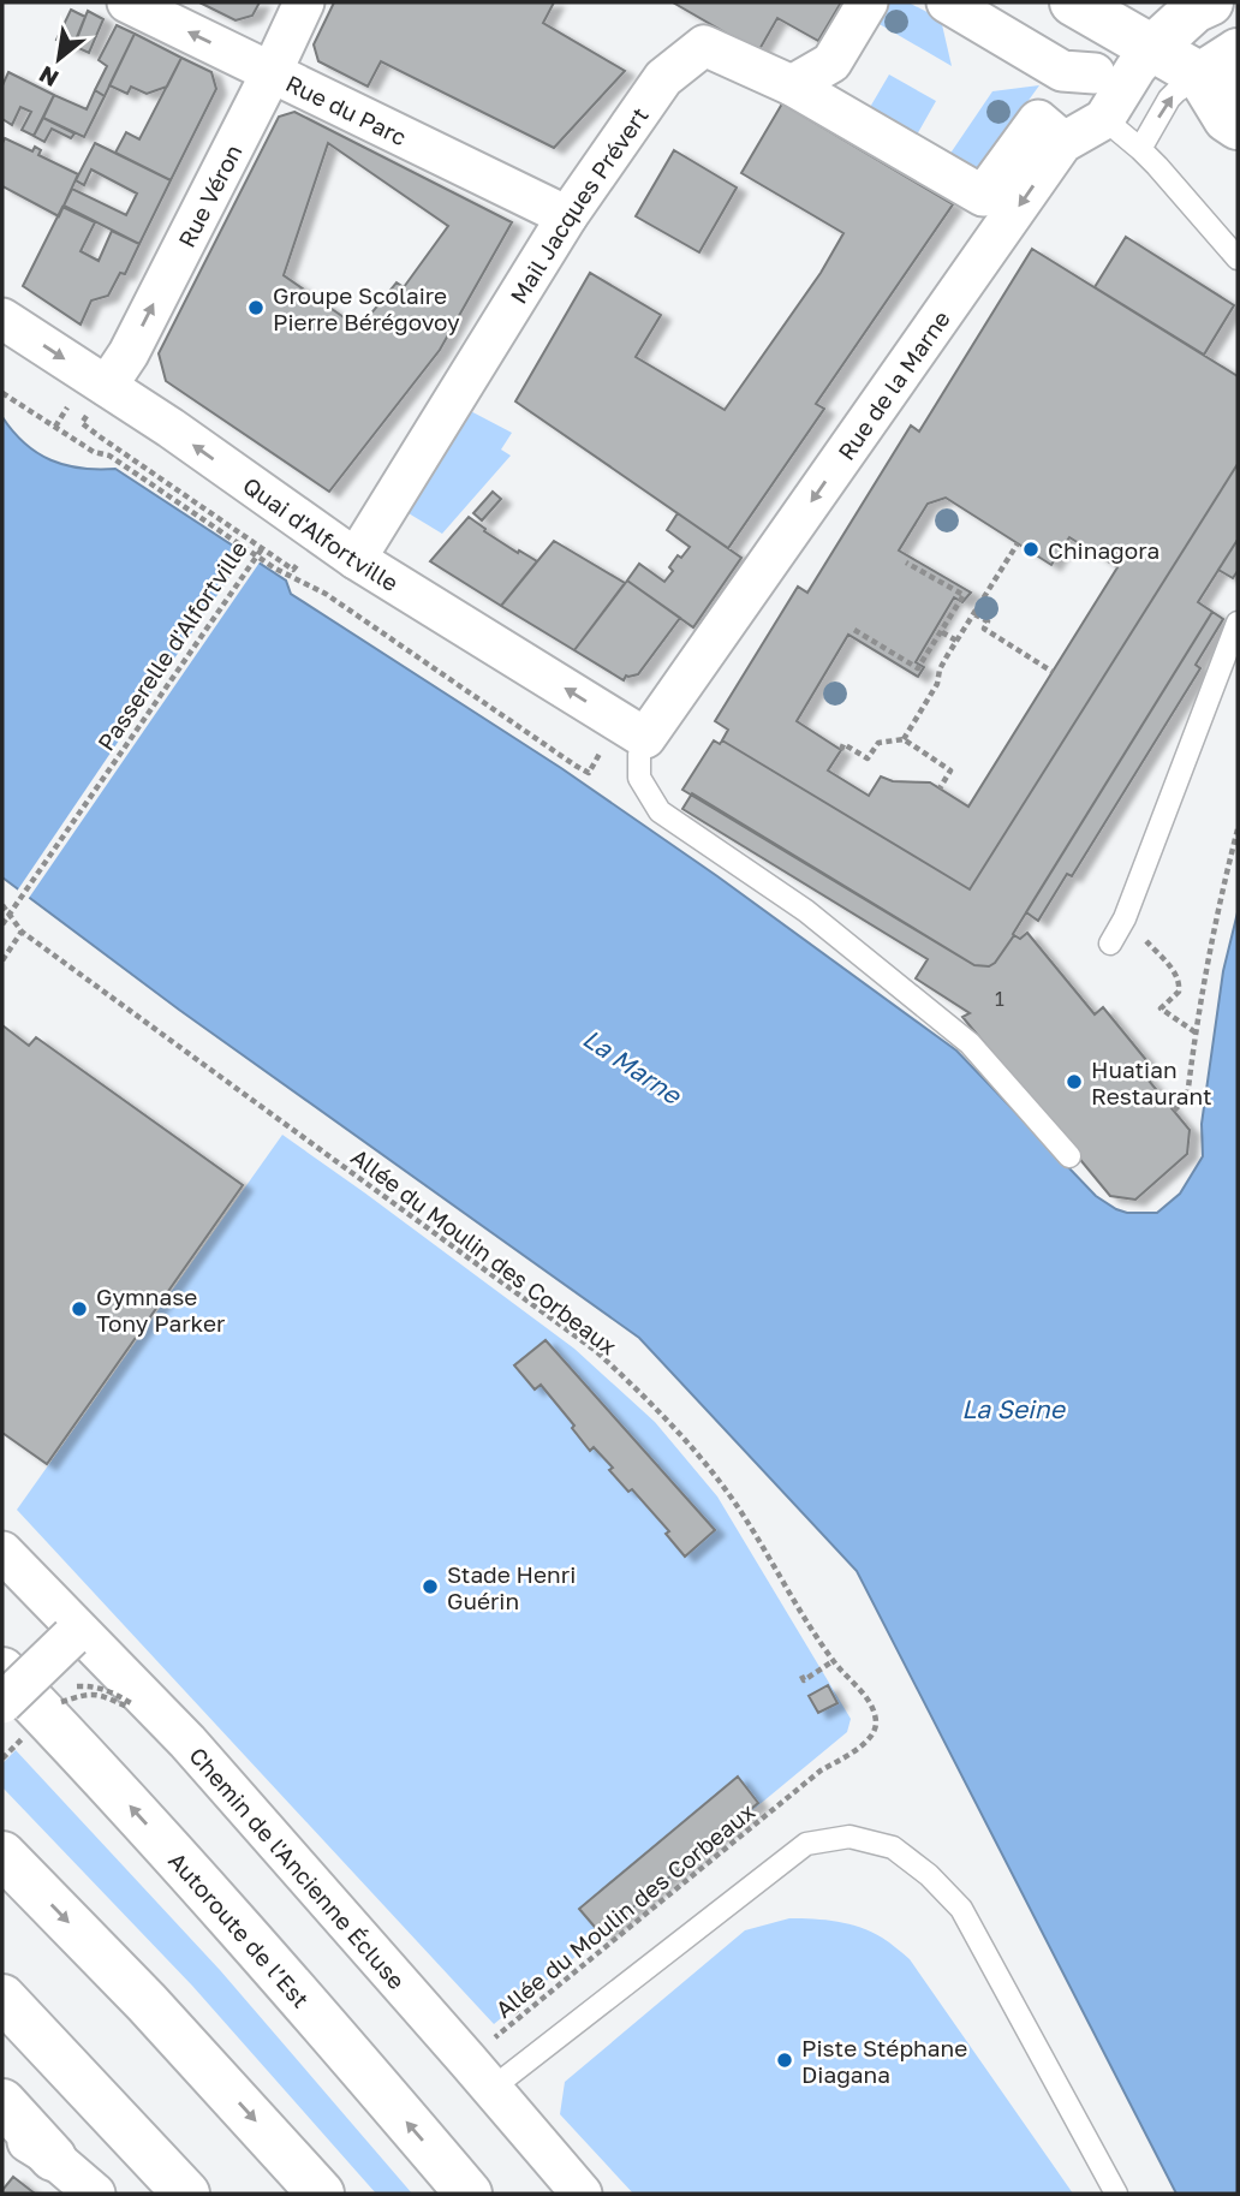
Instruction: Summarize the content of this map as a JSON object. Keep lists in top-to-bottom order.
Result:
{
  "streets": {
    "main road": ["Autoroute de l’Est"],
    "street": [
      "Rue du Parc",
      "Rue Véron",
      "Mail Jacques Prévert",
      "Rue de la Marne",
      "Quai d'Alfortville",
      "Chemin de l'Ancienne Écluse"
    ],
    "path": ["Passerelle d'Alfortville", "Allée du Moulin des Corbeaux"]
  },
  "crossings": [
    ["Rue du Parc", "Rue Véron"],
    ["Rue du Parc", "Mail Jacques Prévert"],
    ["Rue Véron", "Quai d'Alfortville"],
    ["Mail Jacques Prévert", "Quai d'Alfortville"],
    ["Rue de la Marne", "Quai d'Alfortville"],
    ["Allée du Moulin des Corbeaux", "Chemin de l'Ancienne Écluse"]
  ],
  "one_way": ["Rue Véron", "Rue de la Marne"],
  "water": ["La Marne", "La Seine"],
  "places": [
    "Groupe Scolaire Pierre Bérégovoy",
    "Chinagora",
    "Huatian Restaurant",
    "Gymnase Tony Parker",
    "Stade Henri Guérin",
    "Piste Stéphane Diagana"
  ],
  "house_numbers": ["1"],
  "north": "bottom left"
}
